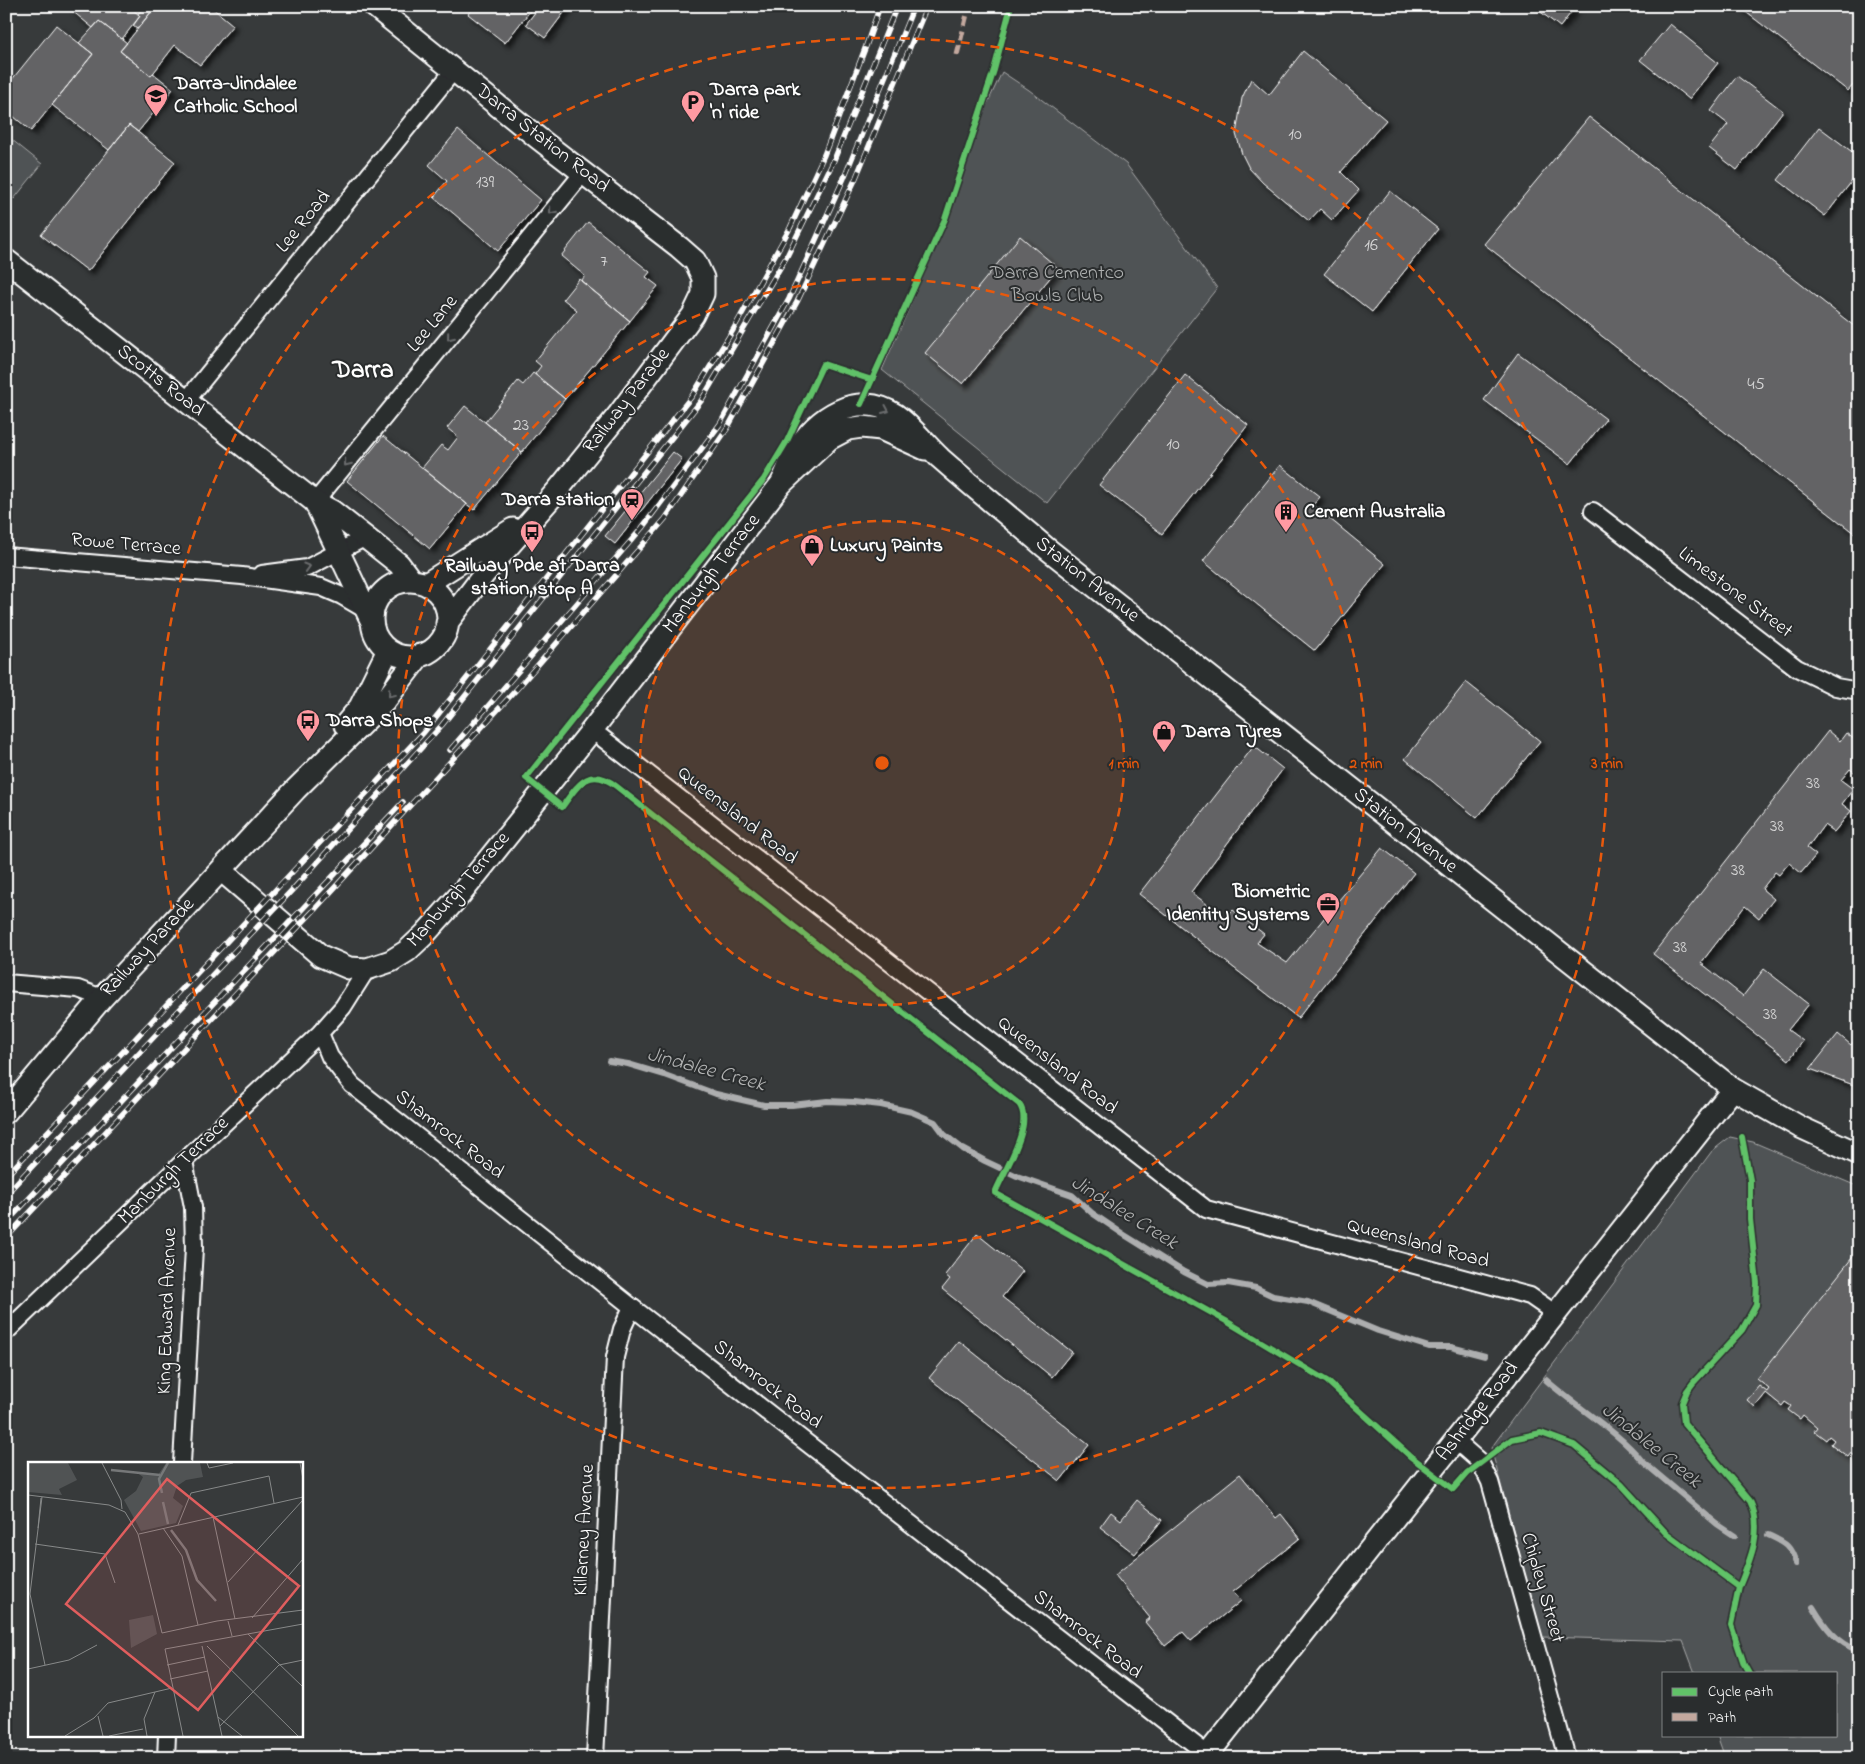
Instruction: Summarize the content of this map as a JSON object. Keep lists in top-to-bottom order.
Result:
{
  "streets": {
    "street": [
      "Darra Station Road",
      "Lee Road",
      "Lee Lane",
      "Scotts Road",
      "Railway Parade",
      "Rowe Terrace",
      "Manburgh Terrace",
      "Station Avenue",
      "Limestone Street",
      "Queensland Road",
      "Shamrock Road",
      "King Edward Avenue",
      "Ashridge Road",
      "Killarney Avenue",
      "Chipley Street"
    ]
  },
  "crossings": [
    ["Darra Station Road", "Lee Road"],
    ["Darra Station Road", "Lee Lane"],
    ["Darra Station Road", "Railway Parade"],
    ["Lee Road", "Scotts Road"],
    ["Lee Lane", "Scotts Road"],
    ["Scotts Road", "Railway Parade"],
    ["Scotts Road", "Rowe Terrace"],
    ["Railway Parade", "Rowe Terrace"],
    ["Manburgh Terrace", "Station Avenue"],
    ["Manburgh Terrace", "Queensland Road"],
    ["Manburgh Terrace", "Shamrock Road"],
    ["Manburgh Terrace", "King Edward Avenue"],
    ["Station Avenue", "Ashridge Road"],
    ["Queensland Road", "Ashridge Road"],
    ["Shamrock Road", "Ashridge Road"],
    ["Shamrock Road", "Killarney Avenue"],
    ["Ashridge Road", "Chipley Street"]
  ],
  "one_way": ["Lee Lane"],
  "districts": ["Darra"],
  "water": ["Jindalee Creek"],
  "parks": ["Darra Cementco Bowls Club"],
  "places": {
    "school or university": ["Darra-Jindalee Catholic School"],
    "parking": ["Darra park 'n' ride"],
    "station": ["Darra station"],
    "building": ["Cement Australia"],
    "bus stop": ["Railway Pde at Darra station, stop A", "Darra Shops"],
    "shop": ["Luxury Paints", "Darra Tyres"],
    "office": ["Biometric Identity Systems"]
  },
  "house_numbers": [
    "10",
    "139",
    "16",
    "7",
    "45",
    "23",
    "10",
    "38",
    "38",
    "38",
    "38",
    "38"
  ],
  "legend": ["Cycle path", "Path"],
  "rings": ["1 min", "2 min", "3 min"]
}
